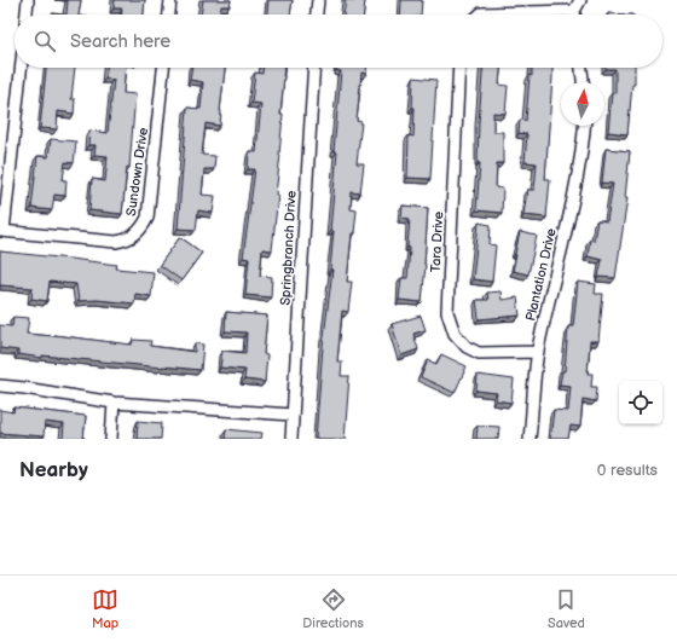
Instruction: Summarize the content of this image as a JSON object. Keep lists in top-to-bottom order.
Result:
{
  "streets": {
    "street": [
      "Sundown Drive",
      "Tara Drive",
      "Springbranch Drive",
      "Plantation Drive"
    ]
  },
  "crossings": [
    ["Tara Drive", "Plantation Drive"]
  ],
  "north": "top",
  "page": {
    "search": "Search here",
    "heading": ["Nearby", "0 results"],
    "nav": ["Map", "Directions", "Saved"]
  }
}
